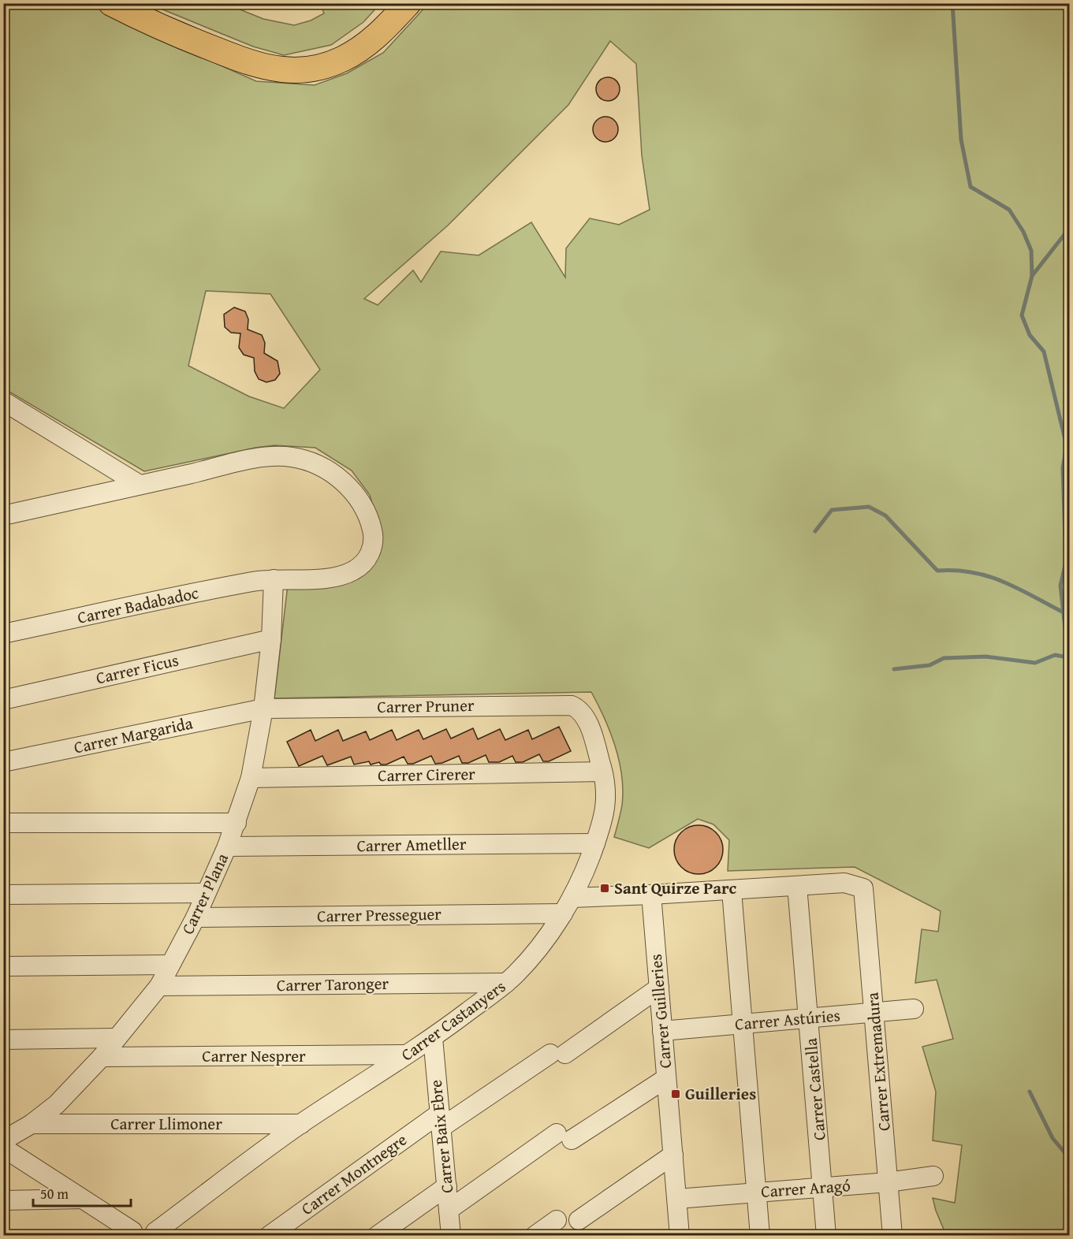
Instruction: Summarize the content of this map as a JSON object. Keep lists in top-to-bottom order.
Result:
{
  "streets": {
    "street": [
      "Carrer Badabadoc",
      "Carrer Ficus",
      "Carrer Pruner",
      "Carrer Margarida",
      "Carrer Cirerer",
      "Carrer Ametller",
      "Carrer Plana",
      "Carrer Presseguer",
      "Carrer Taronger",
      "Carrer Guilleries",
      "Carrer Astúries",
      "Carrer Castanyers",
      "Carrer Nesprer",
      "Carrer Extremadura",
      "Carrer Castella",
      "Carrer Llimoner",
      "Carrer Baix Ebre",
      "Carrer Montnegre",
      "Carrer Aragó"
    ]
  },
  "crossings": [
    ["Carrer Badabadoc", "Carrer Plana"],
    ["Carrer Ficus", "Carrer Plana"],
    ["Carrer Pruner", "Carrer Margarida"],
    ["Carrer Pruner", "Carrer Plana"],
    ["Carrer Pruner", "Carrer Castanyers"],
    ["Carrer Margarida", "Carrer Plana"],
    ["Carrer Cirerer", "Carrer Plana"],
    ["Carrer Cirerer", "Carrer Castanyers"],
    ["Carrer Ametller", "Carrer Plana"],
    ["Carrer Ametller", "Carrer Castanyers"],
    ["Carrer Plana", "Carrer Presseguer"],
    ["Carrer Plana", "Carrer Taronger"],
    ["Carrer Plana", "Carrer Nesprer"],
    ["Carrer Plana", "Carrer Llimoner"],
    ["Carrer Presseguer", "Carrer Castanyers"],
    ["Carrer Taronger", "Carrer Castanyers"],
    ["Carrer Guilleries", "Carrer Astúries"],
    ["Carrer Guilleries", "Carrer Montnegre"],
    ["Carrer Guilleries", "Carrer Aragó"],
    ["Carrer Astúries", "Carrer Extremadura"],
    ["Carrer Astúries", "Carrer Castella"],
    ["Carrer Castanyers", "Carrer Nesprer"],
    ["Carrer Castanyers", "Carrer Llimoner"],
    ["Carrer Castanyers", "Carrer Baix Ebre"],
    ["Carrer Extremadura", "Carrer Castella"],
    ["Carrer Extremadura", "Carrer Aragó"],
    ["Carrer Castella", "Carrer Aragó"],
    ["Carrer Baix Ebre", "Carrer Montnegre"]
  ],
  "places": {
    "transit": ["Sant Quirze Parc", "Guilleries"]
  },
  "scale_bar": "50 m"
}
